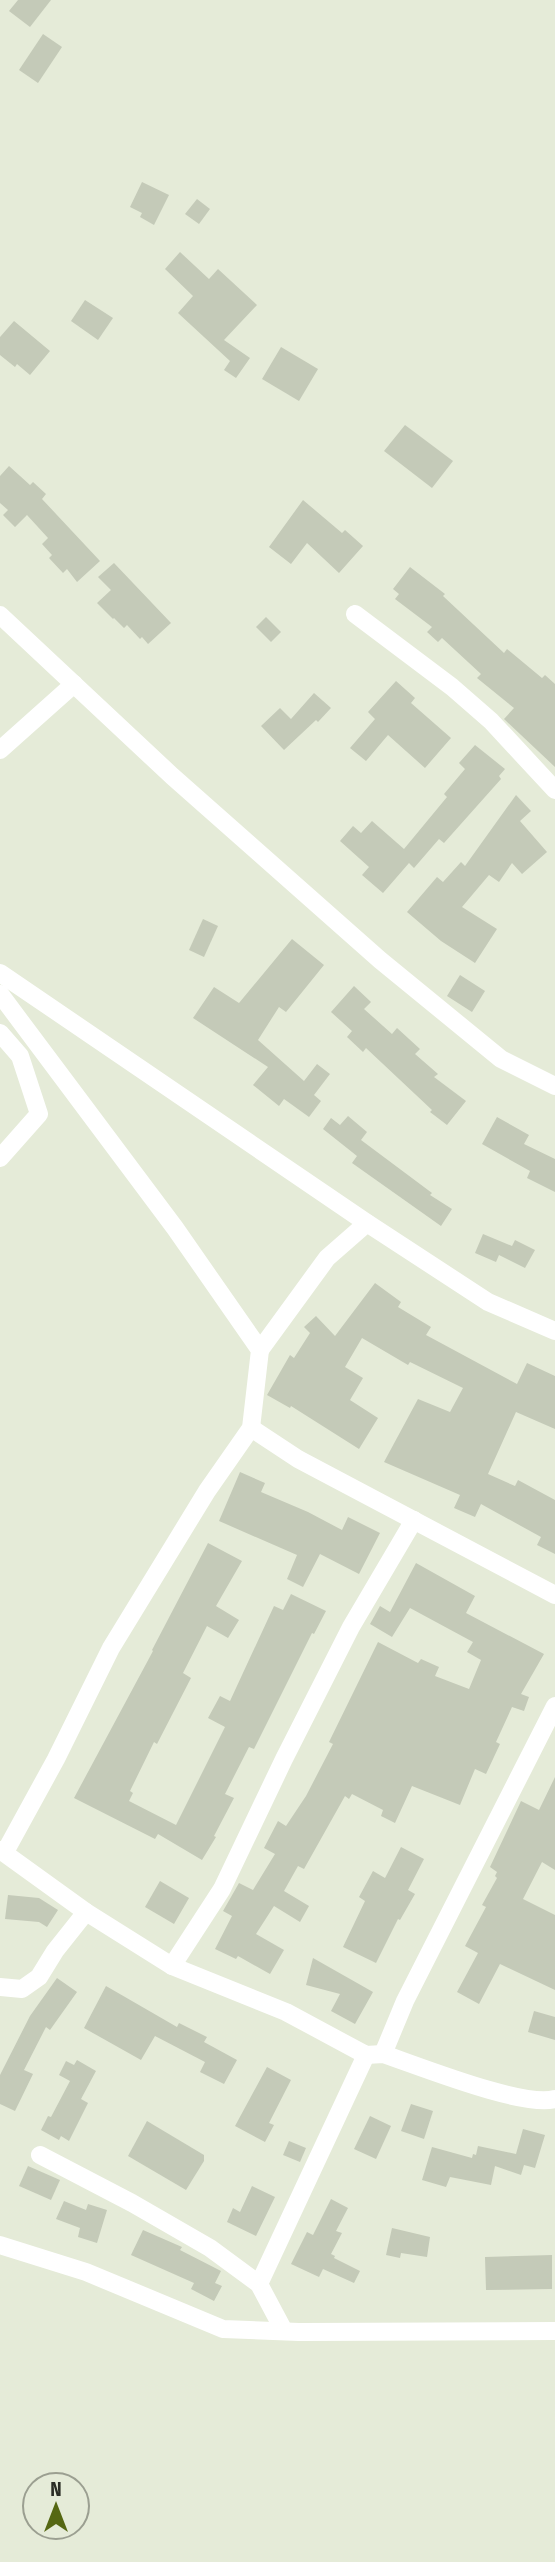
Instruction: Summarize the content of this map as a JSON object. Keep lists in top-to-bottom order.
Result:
{
  "north": "top"
}
